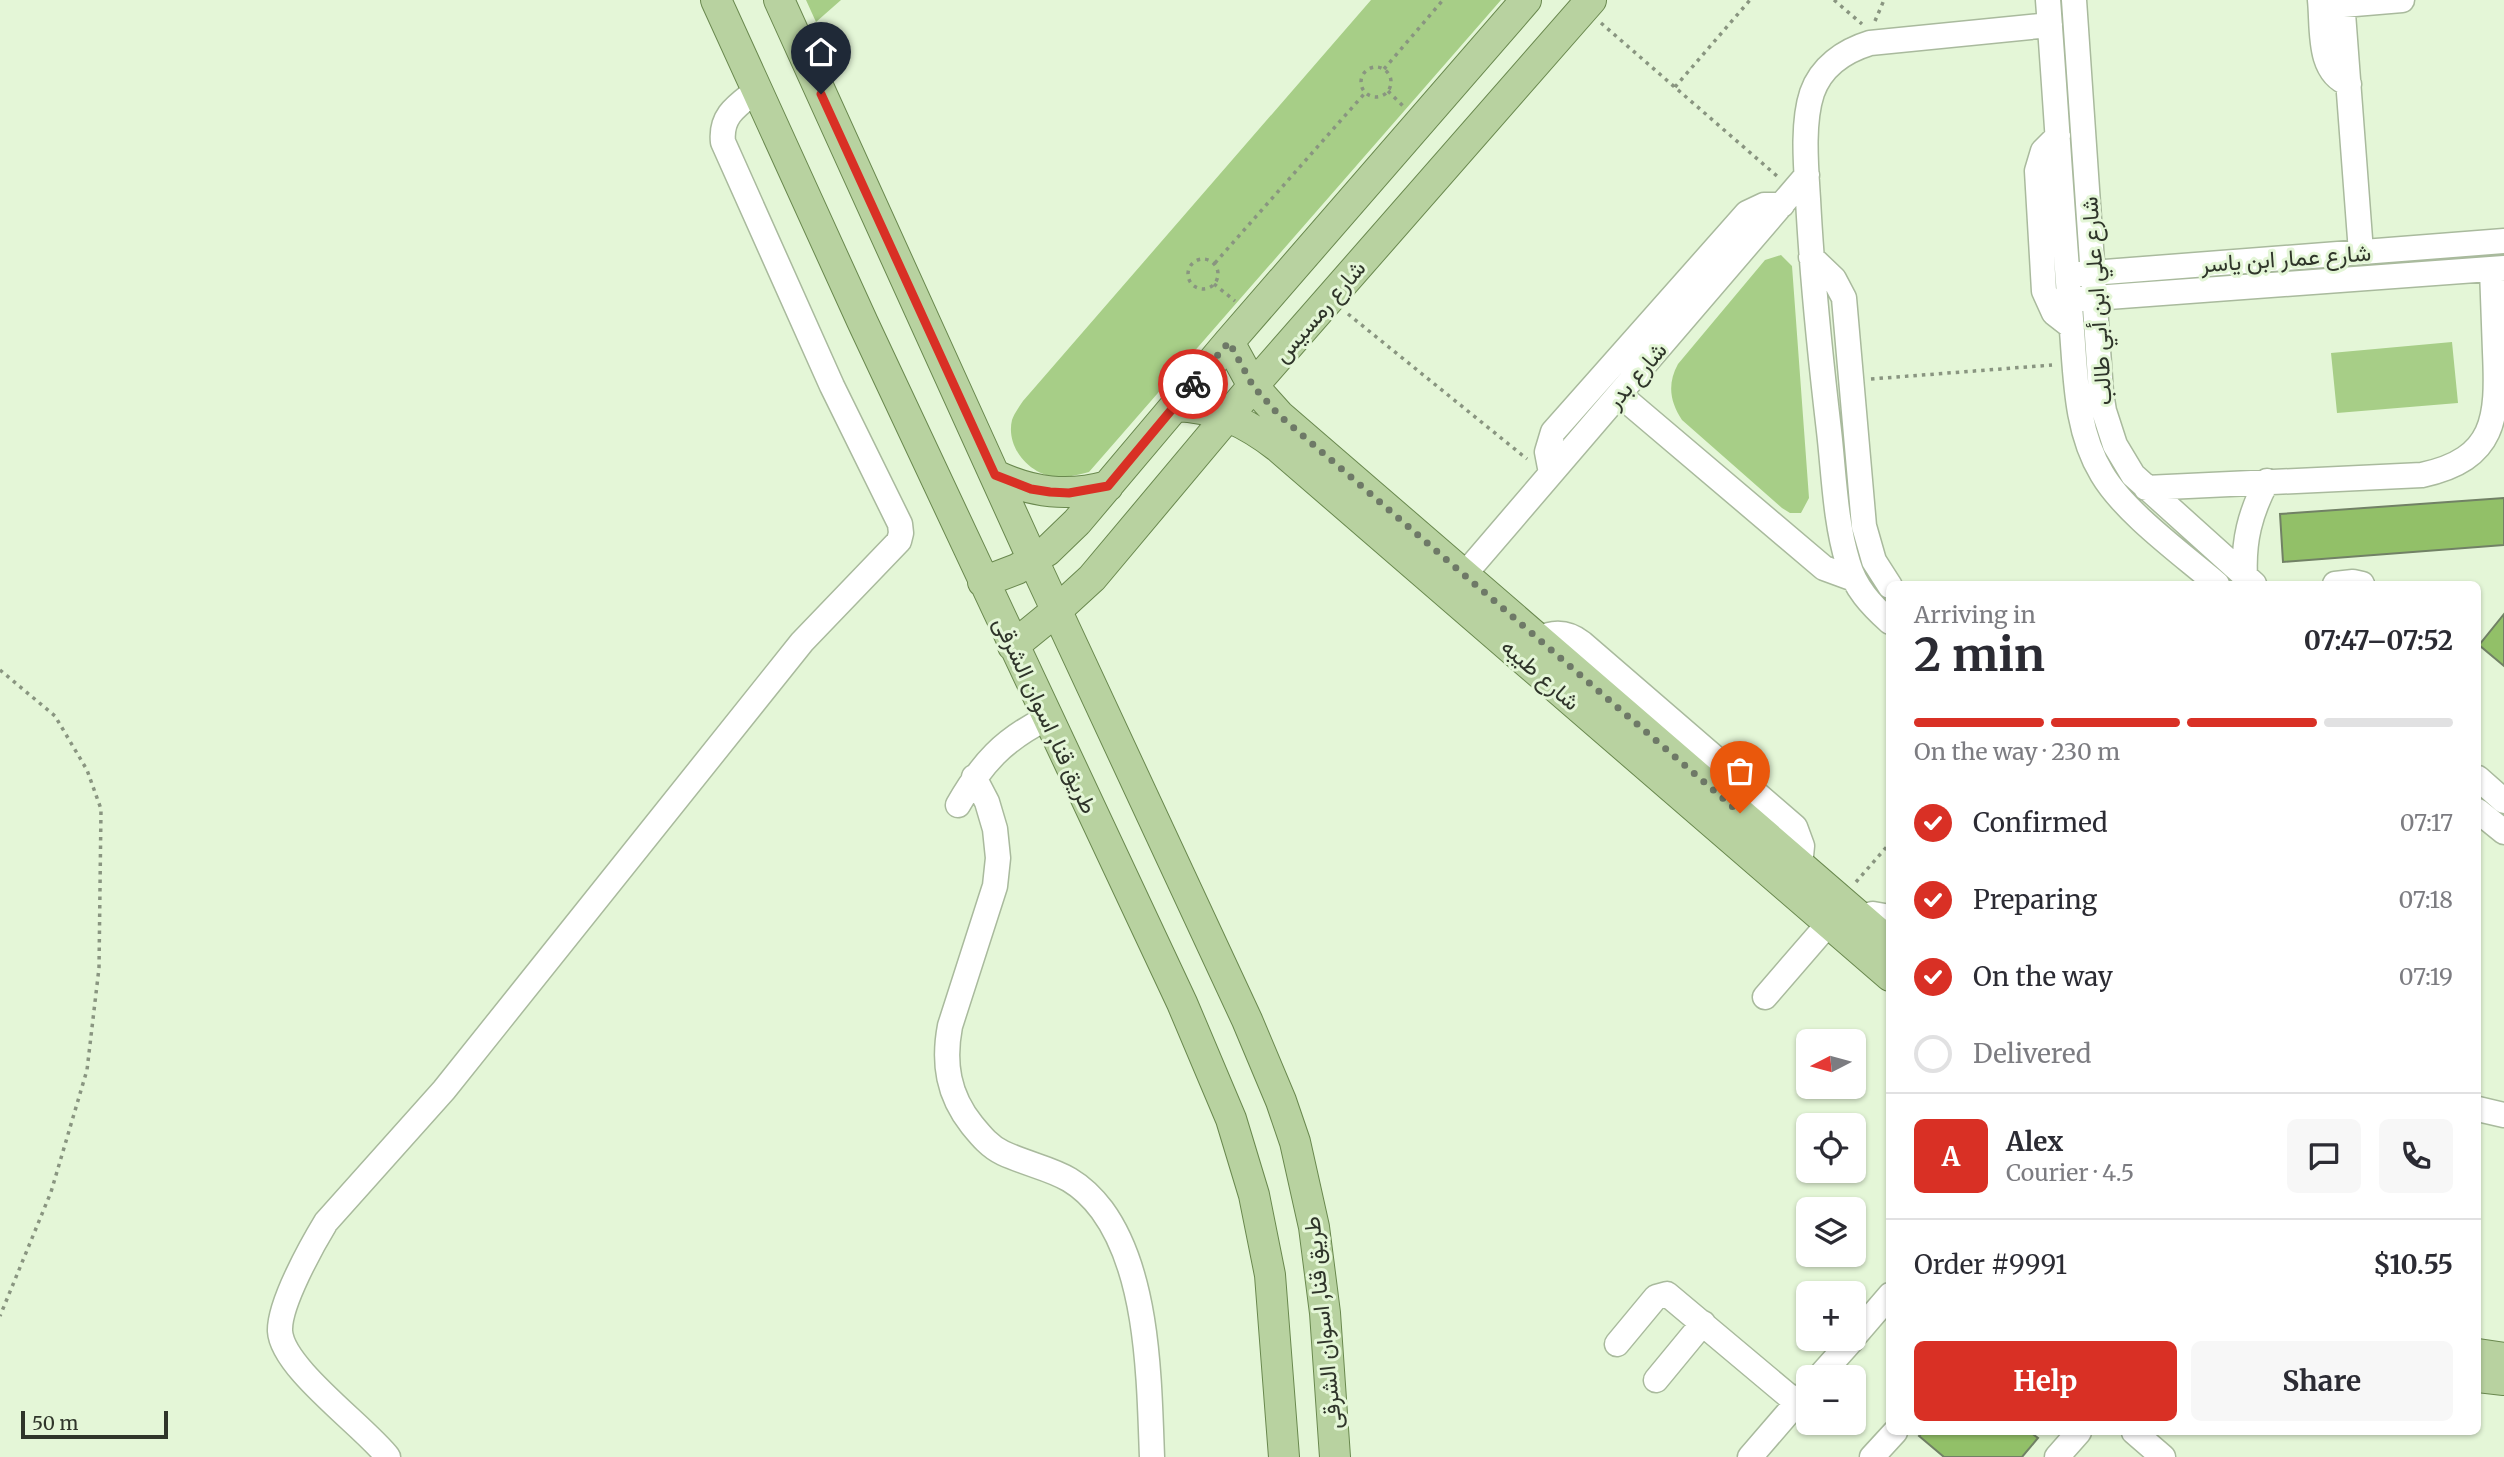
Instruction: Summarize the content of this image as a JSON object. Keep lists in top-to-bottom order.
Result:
{
  "streets": {
    "main road": ["شارع رمسيس", "شارع طيبه", "طريق قنا, اسوان الشرقى"],
    "street": ["شارع عمار ابن ياسر", "شارع علي ابن أبي طالب", "شارع بدر"]
  },
  "crossings": [
    ["شارع عمار ابن ياسر", "شارع علي ابن أبي طالب"],
    ["شارع رمسيس", "شارع طيبه"],
    ["شارع رمسيس", "طريق قنا, اسوان الشرقى"],
    ["شارع بدر", "شارع طيبه"]
  ],
  "scale_bar": "50 m",
  "north": "left",
  "page": {
    "heading": ["2 min", "Arriving in", "07:47–07:52"],
    "panel": [
      "Alex",
      "Courier · 4.5",
      "Order #9991",
      "$10.55"
    ],
    "bar": "On the way · 230 m",
    "list": [
      ["Confirmed", "07:17"],
      ["Preparing", "07:18"],
      ["On the way", "07:19"],
      "Delivered"
    ],
    "map_buttons": ["+", "−"],
    "round": "A",
    "buttons": ["Help", "Share"],
    "scale": "50 m"
  }
}
